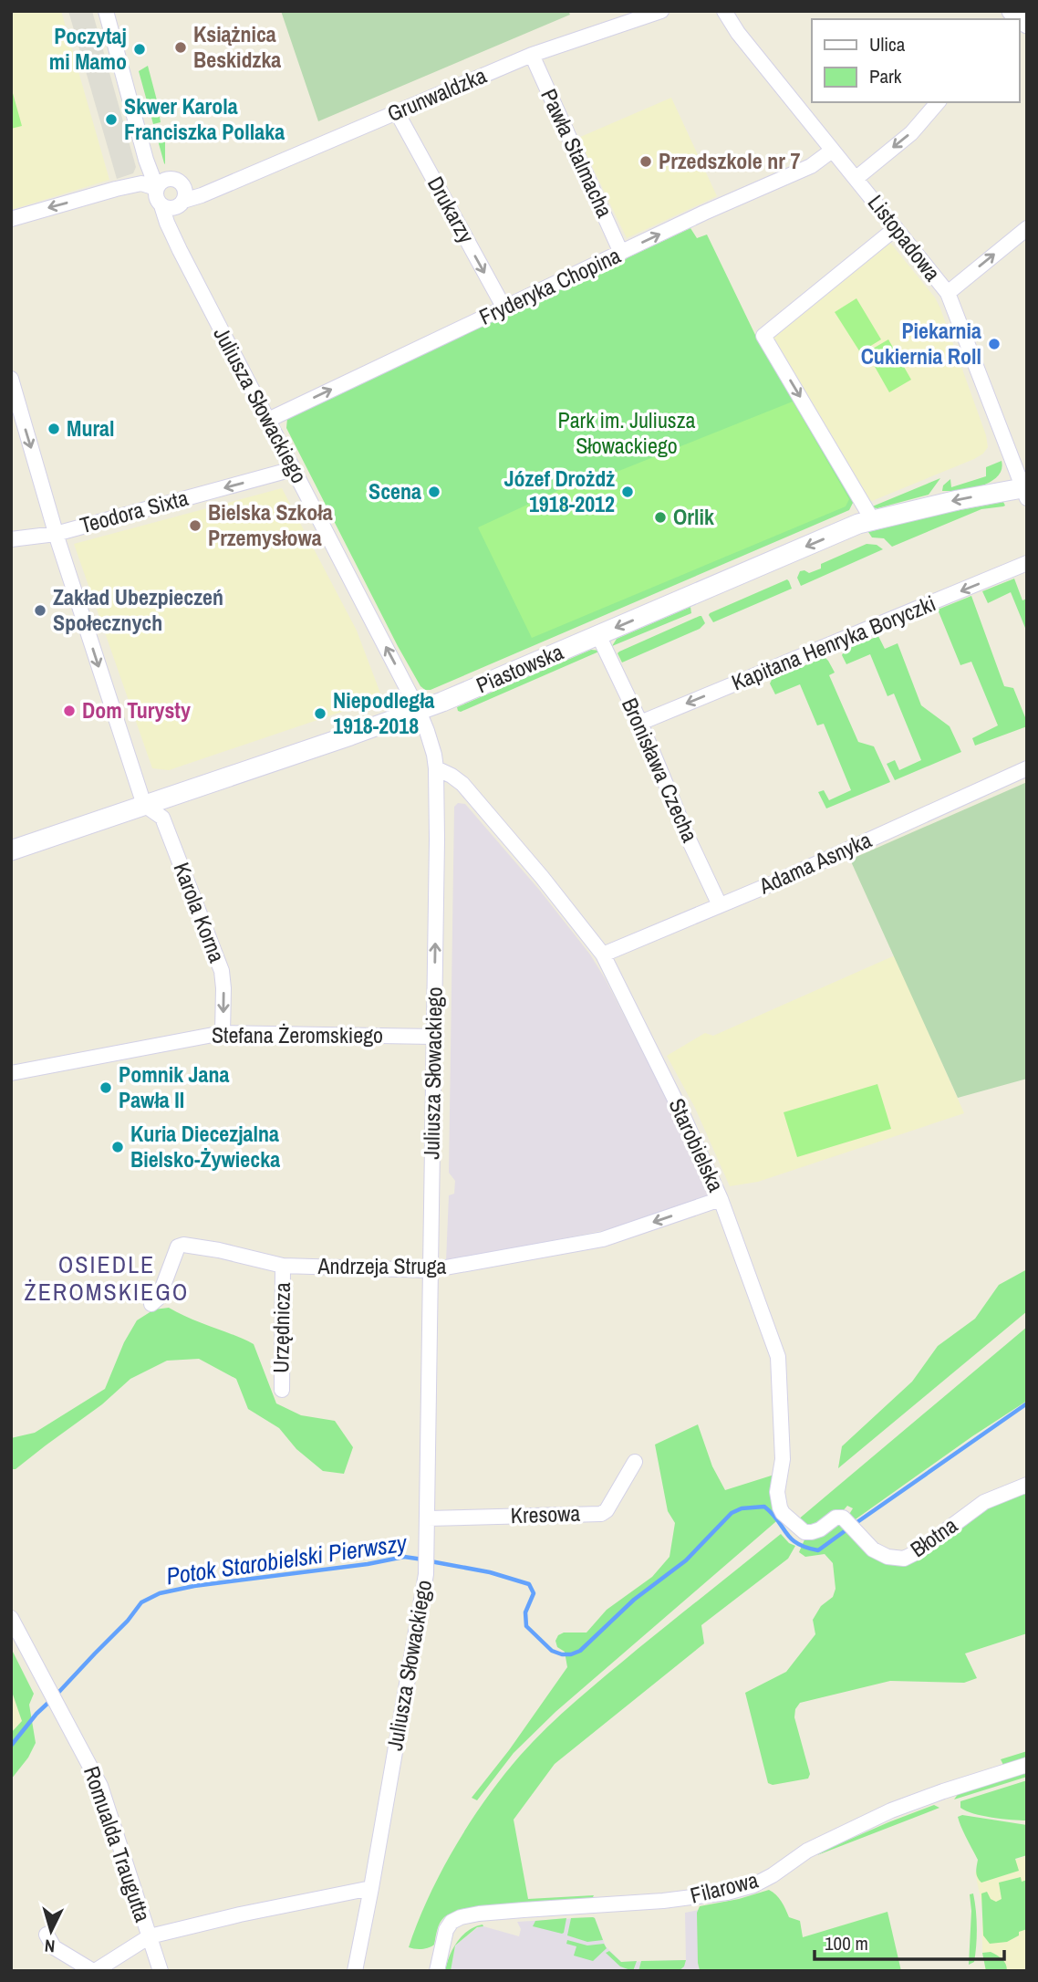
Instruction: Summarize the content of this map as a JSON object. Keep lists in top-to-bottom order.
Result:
{
  "streets": {
    "street": [
      "Grunwaldzka",
      "Pawła Stalmacha",
      "Drukarzy",
      "Listopadowa",
      "Fryderyka Chopina",
      "Juliusza Słowackiego",
      "Teodora Sixta",
      "Kapitana Henryka Boryczki",
      "Piastowska",
      "Bronisława Czecha",
      "Adama Asnyka",
      "Karola Korna",
      "Stefana Żeromskiego",
      "Starobielska",
      "Andrzeja Struga",
      "Urzędnicza",
      "Kresowa",
      "Błotna",
      "Romualda Traugutta",
      "Filarowa"
    ]
  },
  "crossings": [
    ["Grunwaldzka", "Pawła Stalmacha"],
    ["Grunwaldzka", "Drukarzy"],
    ["Grunwaldzka", "Juliusza Słowackiego"],
    ["Pawła Stalmacha", "Fryderyka Chopina"],
    ["Drukarzy", "Fryderyka Chopina"],
    ["Listopadowa", "Fryderyka Chopina"],
    ["Listopadowa", "Piastowska"],
    ["Fryderyka Chopina", "Juliusza Słowackiego"],
    ["Juliusza Słowackiego", "Teodora Sixta"],
    ["Juliusza Słowackiego", "Piastowska"],
    ["Juliusza Słowackiego", "Stefana Żeromskiego"],
    ["Juliusza Słowackiego", "Starobielska"],
    ["Juliusza Słowackiego", "Andrzeja Struga"],
    ["Juliusza Słowackiego", "Kresowa"],
    ["Juliusza Słowackiego", "Romualda Traugutta"],
    ["Kapitana Henryka Boryczki", "Bronisława Czecha"],
    ["Piastowska", "Bronisława Czecha"],
    ["Piastowska", "Karola Korna"],
    ["Bronisława Czecha", "Adama Asnyka"],
    ["Adama Asnyka", "Starobielska"],
    ["Karola Korna", "Stefana Żeromskiego"],
    ["Starobielska", "Andrzeja Struga"],
    ["Starobielska", "Błotna"],
    ["Andrzeja Struga", "Urzędnicza"]
  ],
  "one_way": [
    "Drukarzy",
    "Fryderyka Chopina",
    "Teodora Sixta",
    "Kapitana Henryka Boryczki",
    "Piastowska",
    "Karola Korna",
    "Andrzeja Struga"
  ],
  "districts": ["OSIEDLE ŻEROMSKIEGO"],
  "water": ["Potok Starobielski Pierwszy"],
  "parks": ["Park im. Juliusza Słowackiego"],
  "places": [
    "Książnica Beskidzka",
    "Poczytaj mi Mamo",
    "Skwer Karola Franciszka Pollaka",
    "Przedszkole nr 7",
    "Piekarnia Cukiernia Roll",
    "Mural",
    "Scena",
    "Józef Drożdż 1918-2012",
    "Orlik",
    "Bielska Szkoła Przemysłowa",
    "Zakład Ubezpieczeń Społecznych",
    "Dom Turysty",
    "Niepodległa 1918-2018",
    "Pomnik Jana Pawła II",
    "Kuria Diecezjalna Bielsko-Żywiecka"
  ],
  "legend": ["Ulica", "Park"],
  "scale_bar": "100 m",
  "north": "bottom"
}
